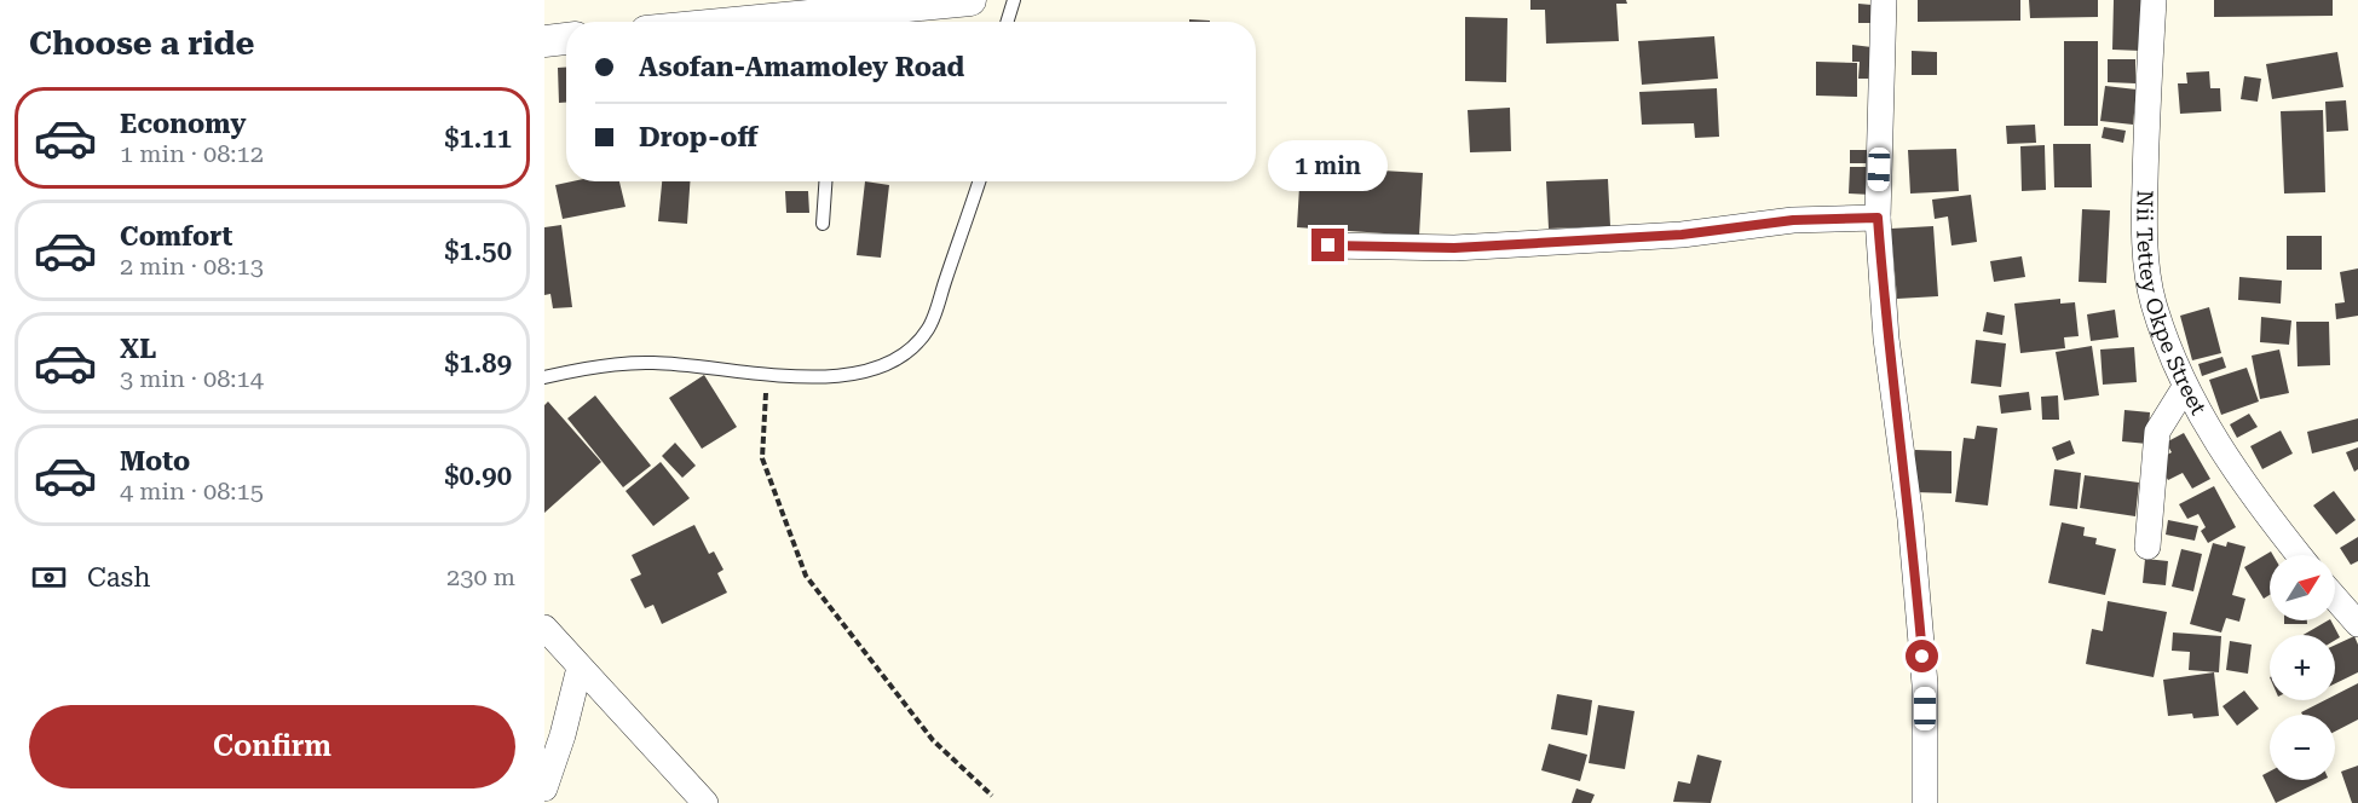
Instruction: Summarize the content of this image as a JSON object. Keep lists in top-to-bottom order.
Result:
{
  "streets": {
    "street": ["Nii Tettey Okpe Street"]
  },
  "north": "top right",
  "page": {
    "heading": "Choose a ride",
    "banner": ["Asofan-Amamoley Road", "Drop-off"],
    "list": [
      {
        "name": "Economy",
        "note": "1 min · 08:12",
        "value": "$1.11"
      },
      {
        "name": "Comfort",
        "note": "2 min · 08:13",
        "value": "$1.50"
      },
      {
        "name": "XL",
        "note": "3 min · 08:14",
        "value": "$1.89"
      },
      {
        "name": "Moto",
        "note": "4 min · 08:15",
        "value": "$0.90"
      }
    ],
    "bubble": "1 min",
    "pay": ["Cash", "230 m"],
    "map_buttons": ["+", "−"],
    "buttons": "Confirm"
  }
}
